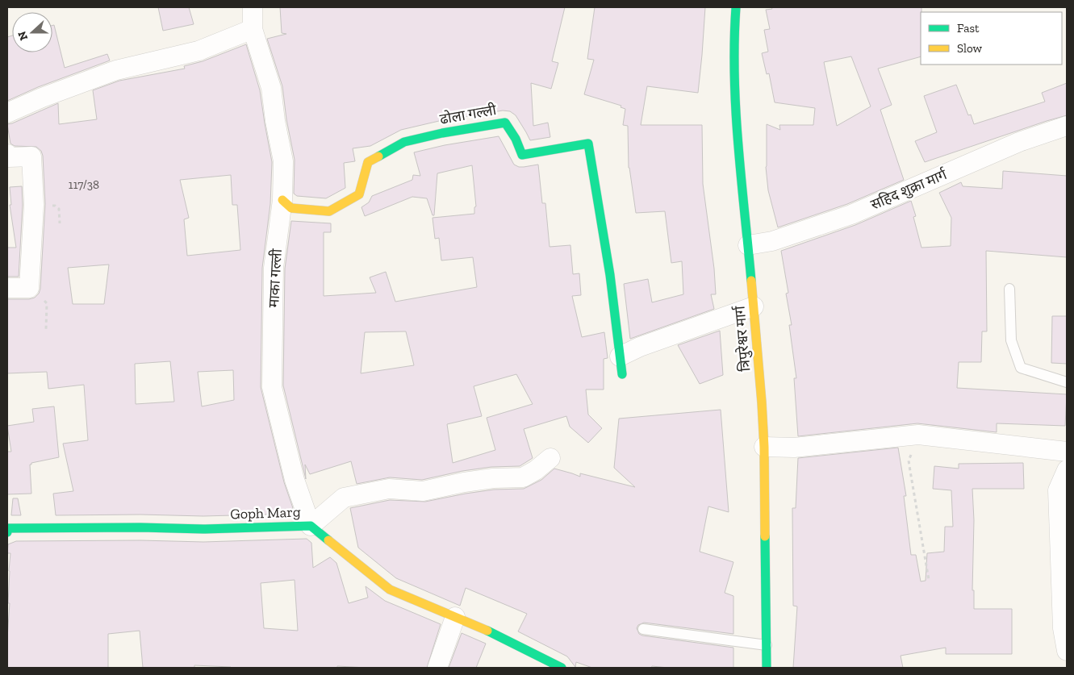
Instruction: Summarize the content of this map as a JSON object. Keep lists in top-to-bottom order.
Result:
{
  "streets": {
    "main road": ["ढोला गल्ली", "त्रिपुरेश्वर मार्ग", "Goph Marg"],
    "street": ["सहिद शुक्रा मार्ग", "माका गल्ली"]
  },
  "crossings": [
    ["ढोला गल्ली", "माका गल्ली"],
    ["सहिद शुक्रा मार्ग", "त्रिपुरेश्वर मार्ग"],
    ["माका गल्ली", "Goph Marg"]
  ],
  "house_numbers": ["117/38"],
  "legend": ["Fast", "Slow"],
  "north": "left"
}
